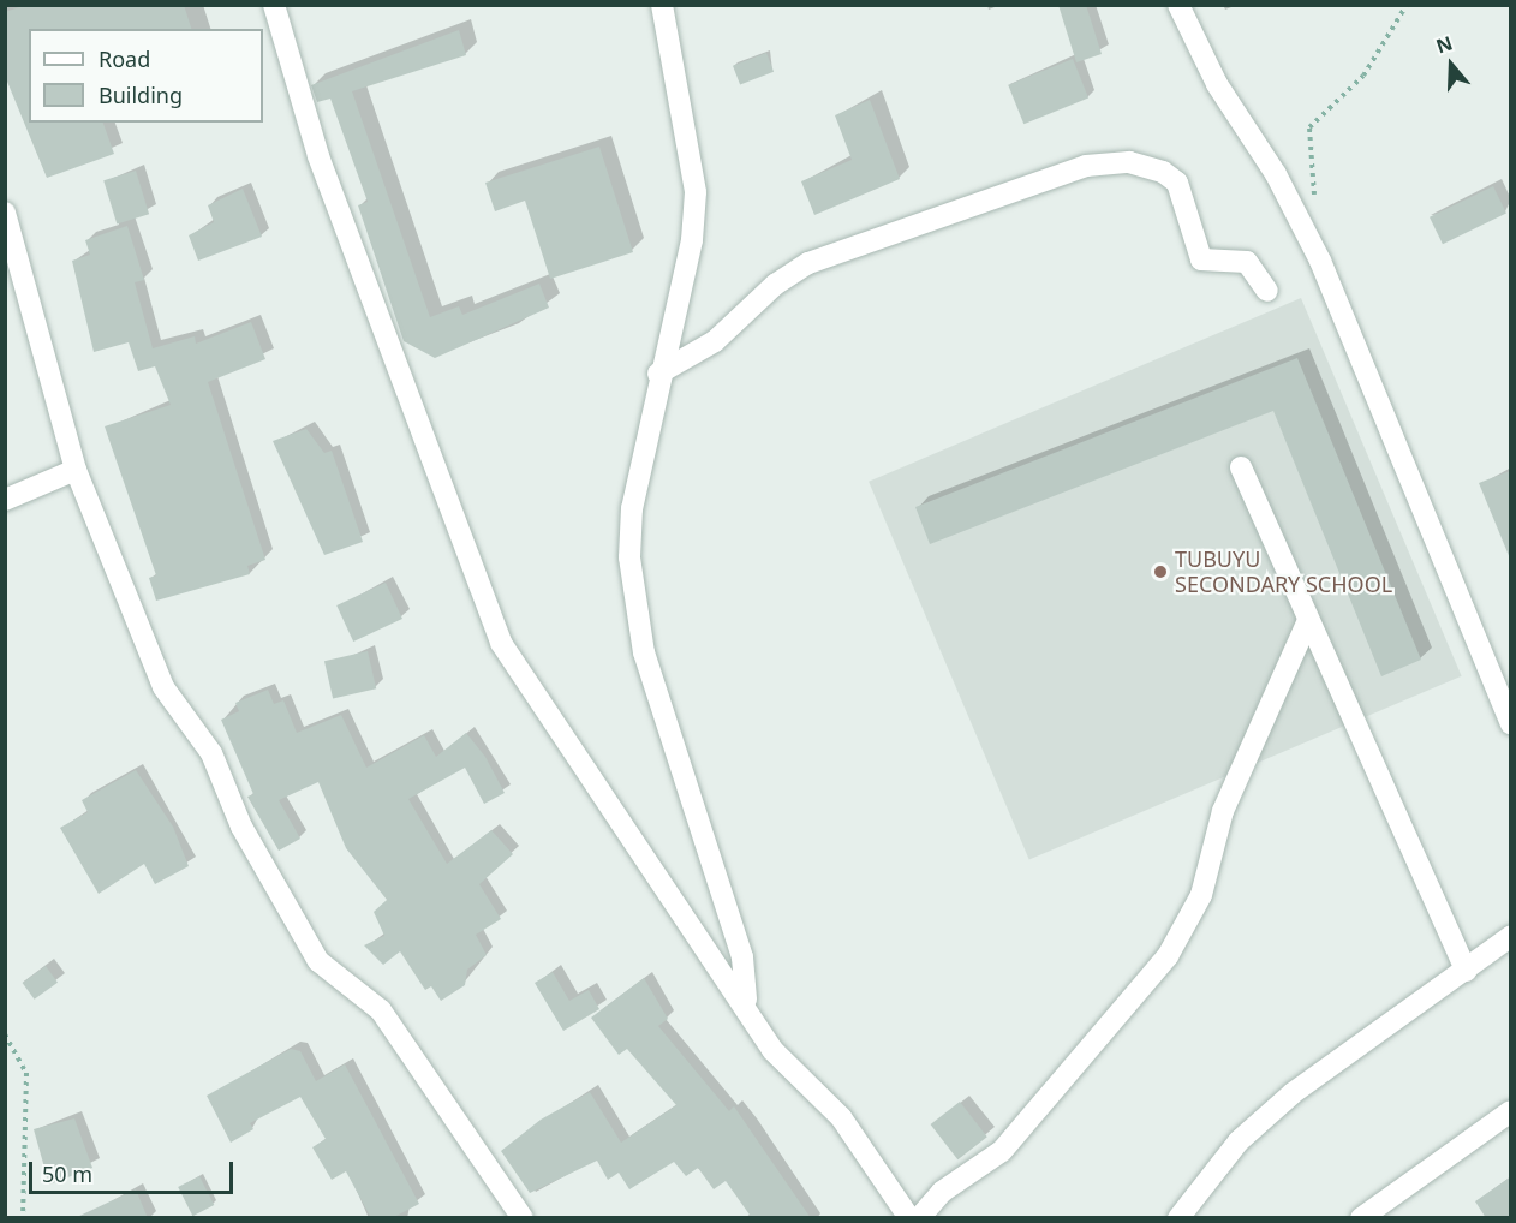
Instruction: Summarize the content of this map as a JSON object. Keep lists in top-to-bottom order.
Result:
{
  "places": ["TUBUYU SECONDARY SCHOOL"],
  "legend": ["Road", "Building"],
  "scale_bar": "50 m",
  "north": "top"
}
